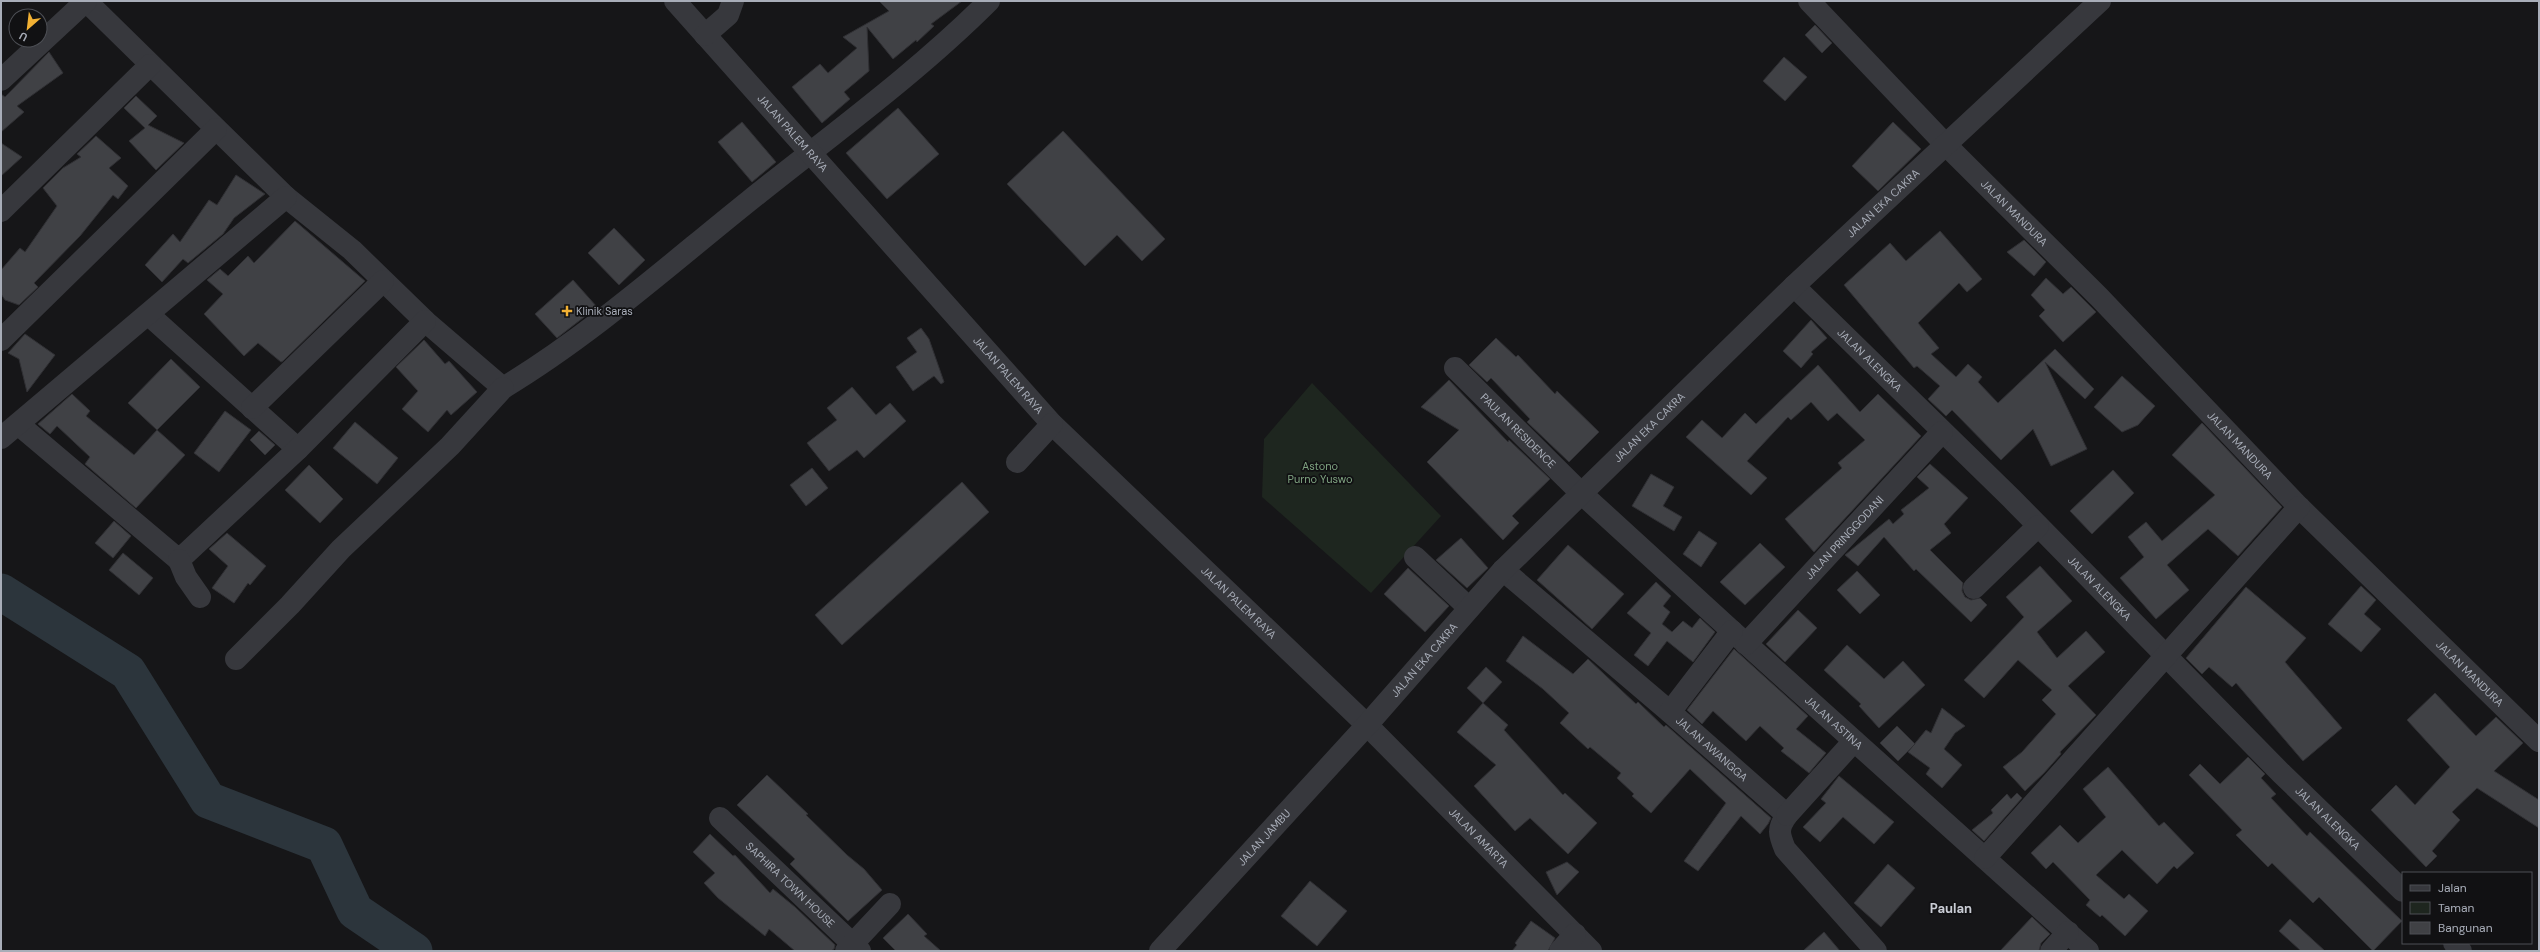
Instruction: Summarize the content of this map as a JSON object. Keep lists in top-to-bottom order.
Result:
{
  "streets": {
    "street": [
      "JALAN PALEM RAYA",
      "JALAN EKA CAKRA",
      "JALAN MANDURA",
      "JALAN ALENGKA",
      "PAULAN RESIDENCE",
      "JALAN PRINGGODANI",
      "JALAN ASTINA",
      "JALAN AWANGGA",
      "JALAN JAMBU",
      "JALAN AMARTA",
      "SAPHIRA TOWN HOUSE"
    ]
  },
  "crossings": [
    ["JALAN PALEM RAYA", "JALAN EKA CAKRA"],
    ["JALAN PALEM RAYA", "JALAN JAMBU"],
    ["JALAN PALEM RAYA", "JALAN AMARTA"],
    ["JALAN EKA CAKRA", "JALAN MANDURA"],
    ["JALAN EKA CAKRA", "JALAN ALENGKA"],
    ["JALAN EKA CAKRA", "PAULAN RESIDENCE"],
    ["JALAN EKA CAKRA", "JALAN ASTINA"],
    ["JALAN EKA CAKRA", "JALAN AWANGGA"],
    ["JALAN EKA CAKRA", "JALAN JAMBU"],
    ["JALAN EKA CAKRA", "JALAN AMARTA"],
    ["JALAN ALENGKA", "JALAN PRINGGODANI"],
    ["PAULAN RESIDENCE", "JALAN ASTINA"],
    ["JALAN PRINGGODANI", "JALAN ASTINA"],
    ["JALAN PRINGGODANI", "JALAN AWANGGA"],
    ["JALAN JAMBU", "JALAN AMARTA"]
  ],
  "districts": ["Paulan"],
  "parks": ["Astono Purno Yuswo"],
  "places": {
    "health": ["Klinik Saras"]
  },
  "legend": ["Jalan", "Taman", "Bangunan"],
  "north": "bottom left"
}
